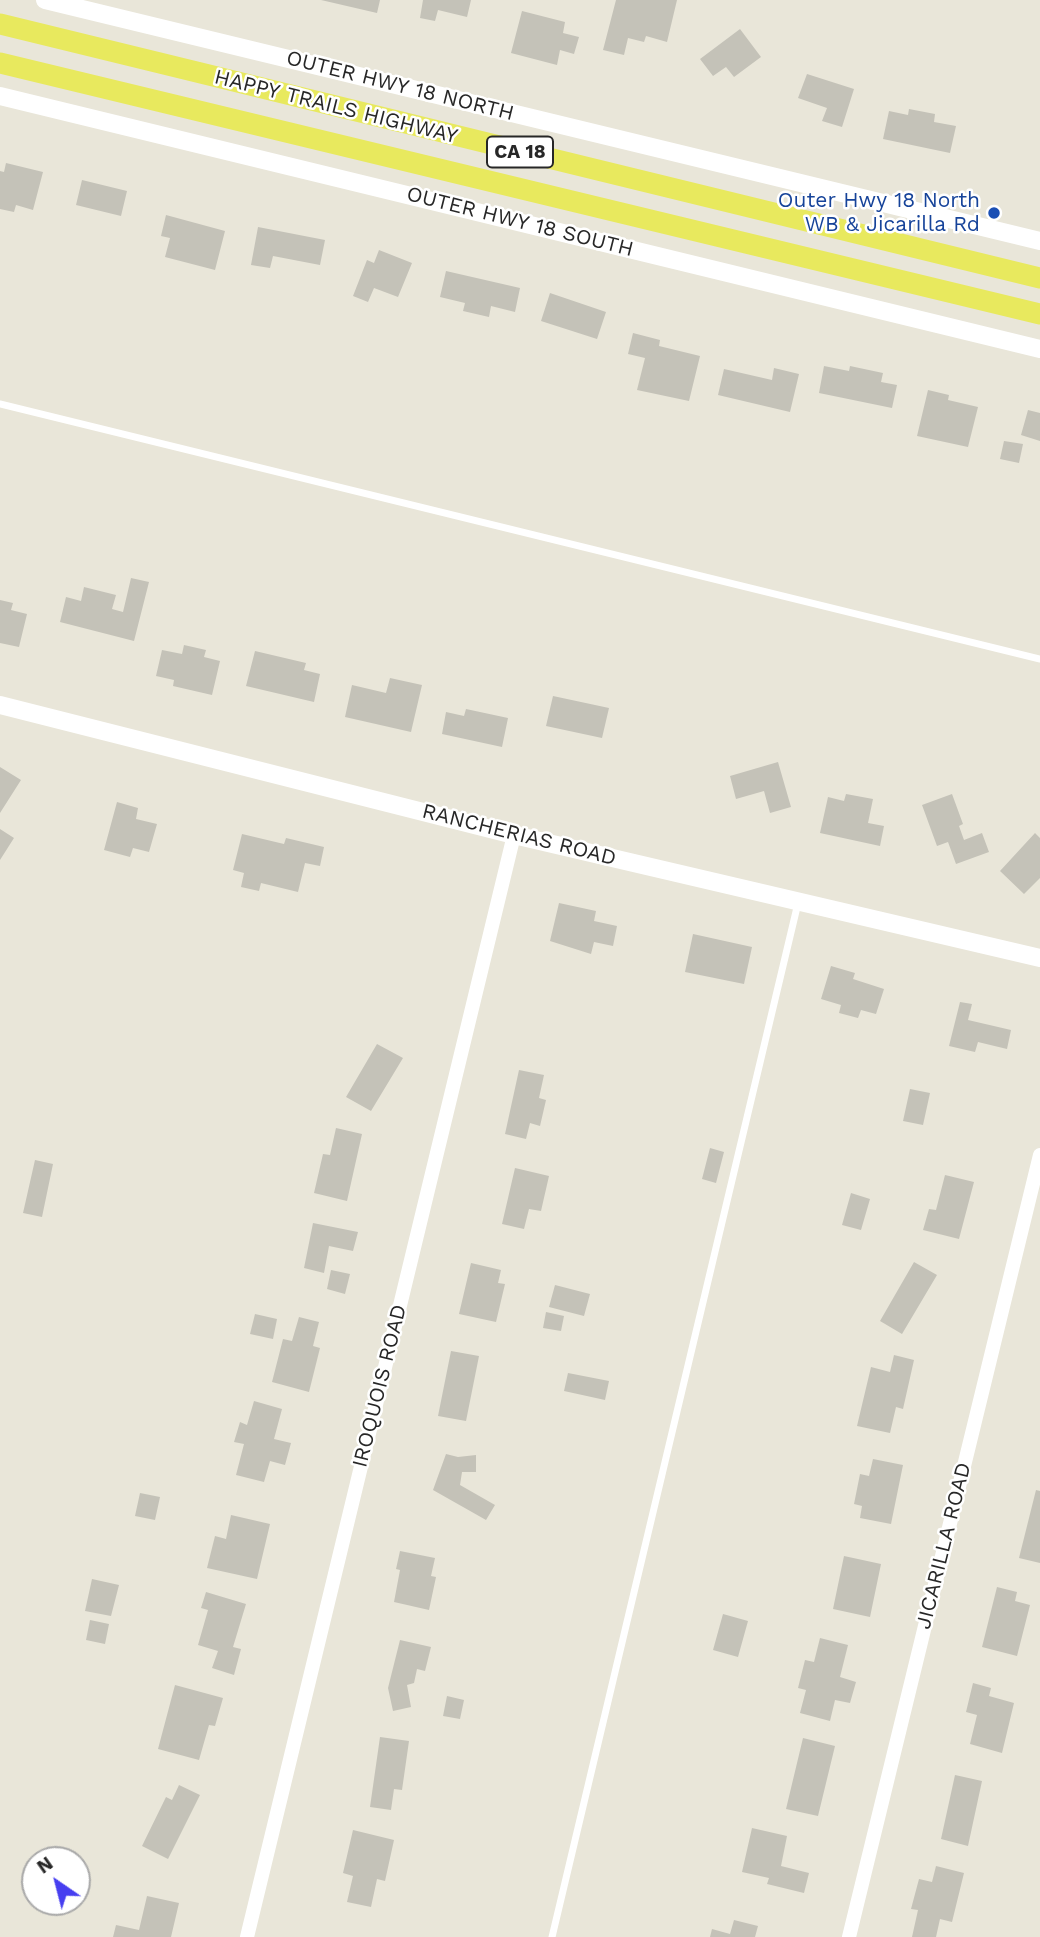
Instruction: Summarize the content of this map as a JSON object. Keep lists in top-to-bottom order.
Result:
{
  "streets": {
    "main road": ["HAPPY TRAILS HIGHWAY", "CA 18"],
    "street": [
      "OUTER HWY 18 NORTH",
      "OUTER HWY 18 SOUTH",
      "RANCHERIAS ROAD",
      "IROQUOIS ROAD",
      "JICARILLA ROAD"
    ]
  },
  "crossings": [
    ["RANCHERIAS ROAD", "IROQUOIS ROAD"]
  ],
  "places": ["Outer Hwy 18 North WB & Jicarilla Rd"],
  "north": "top left"
}
